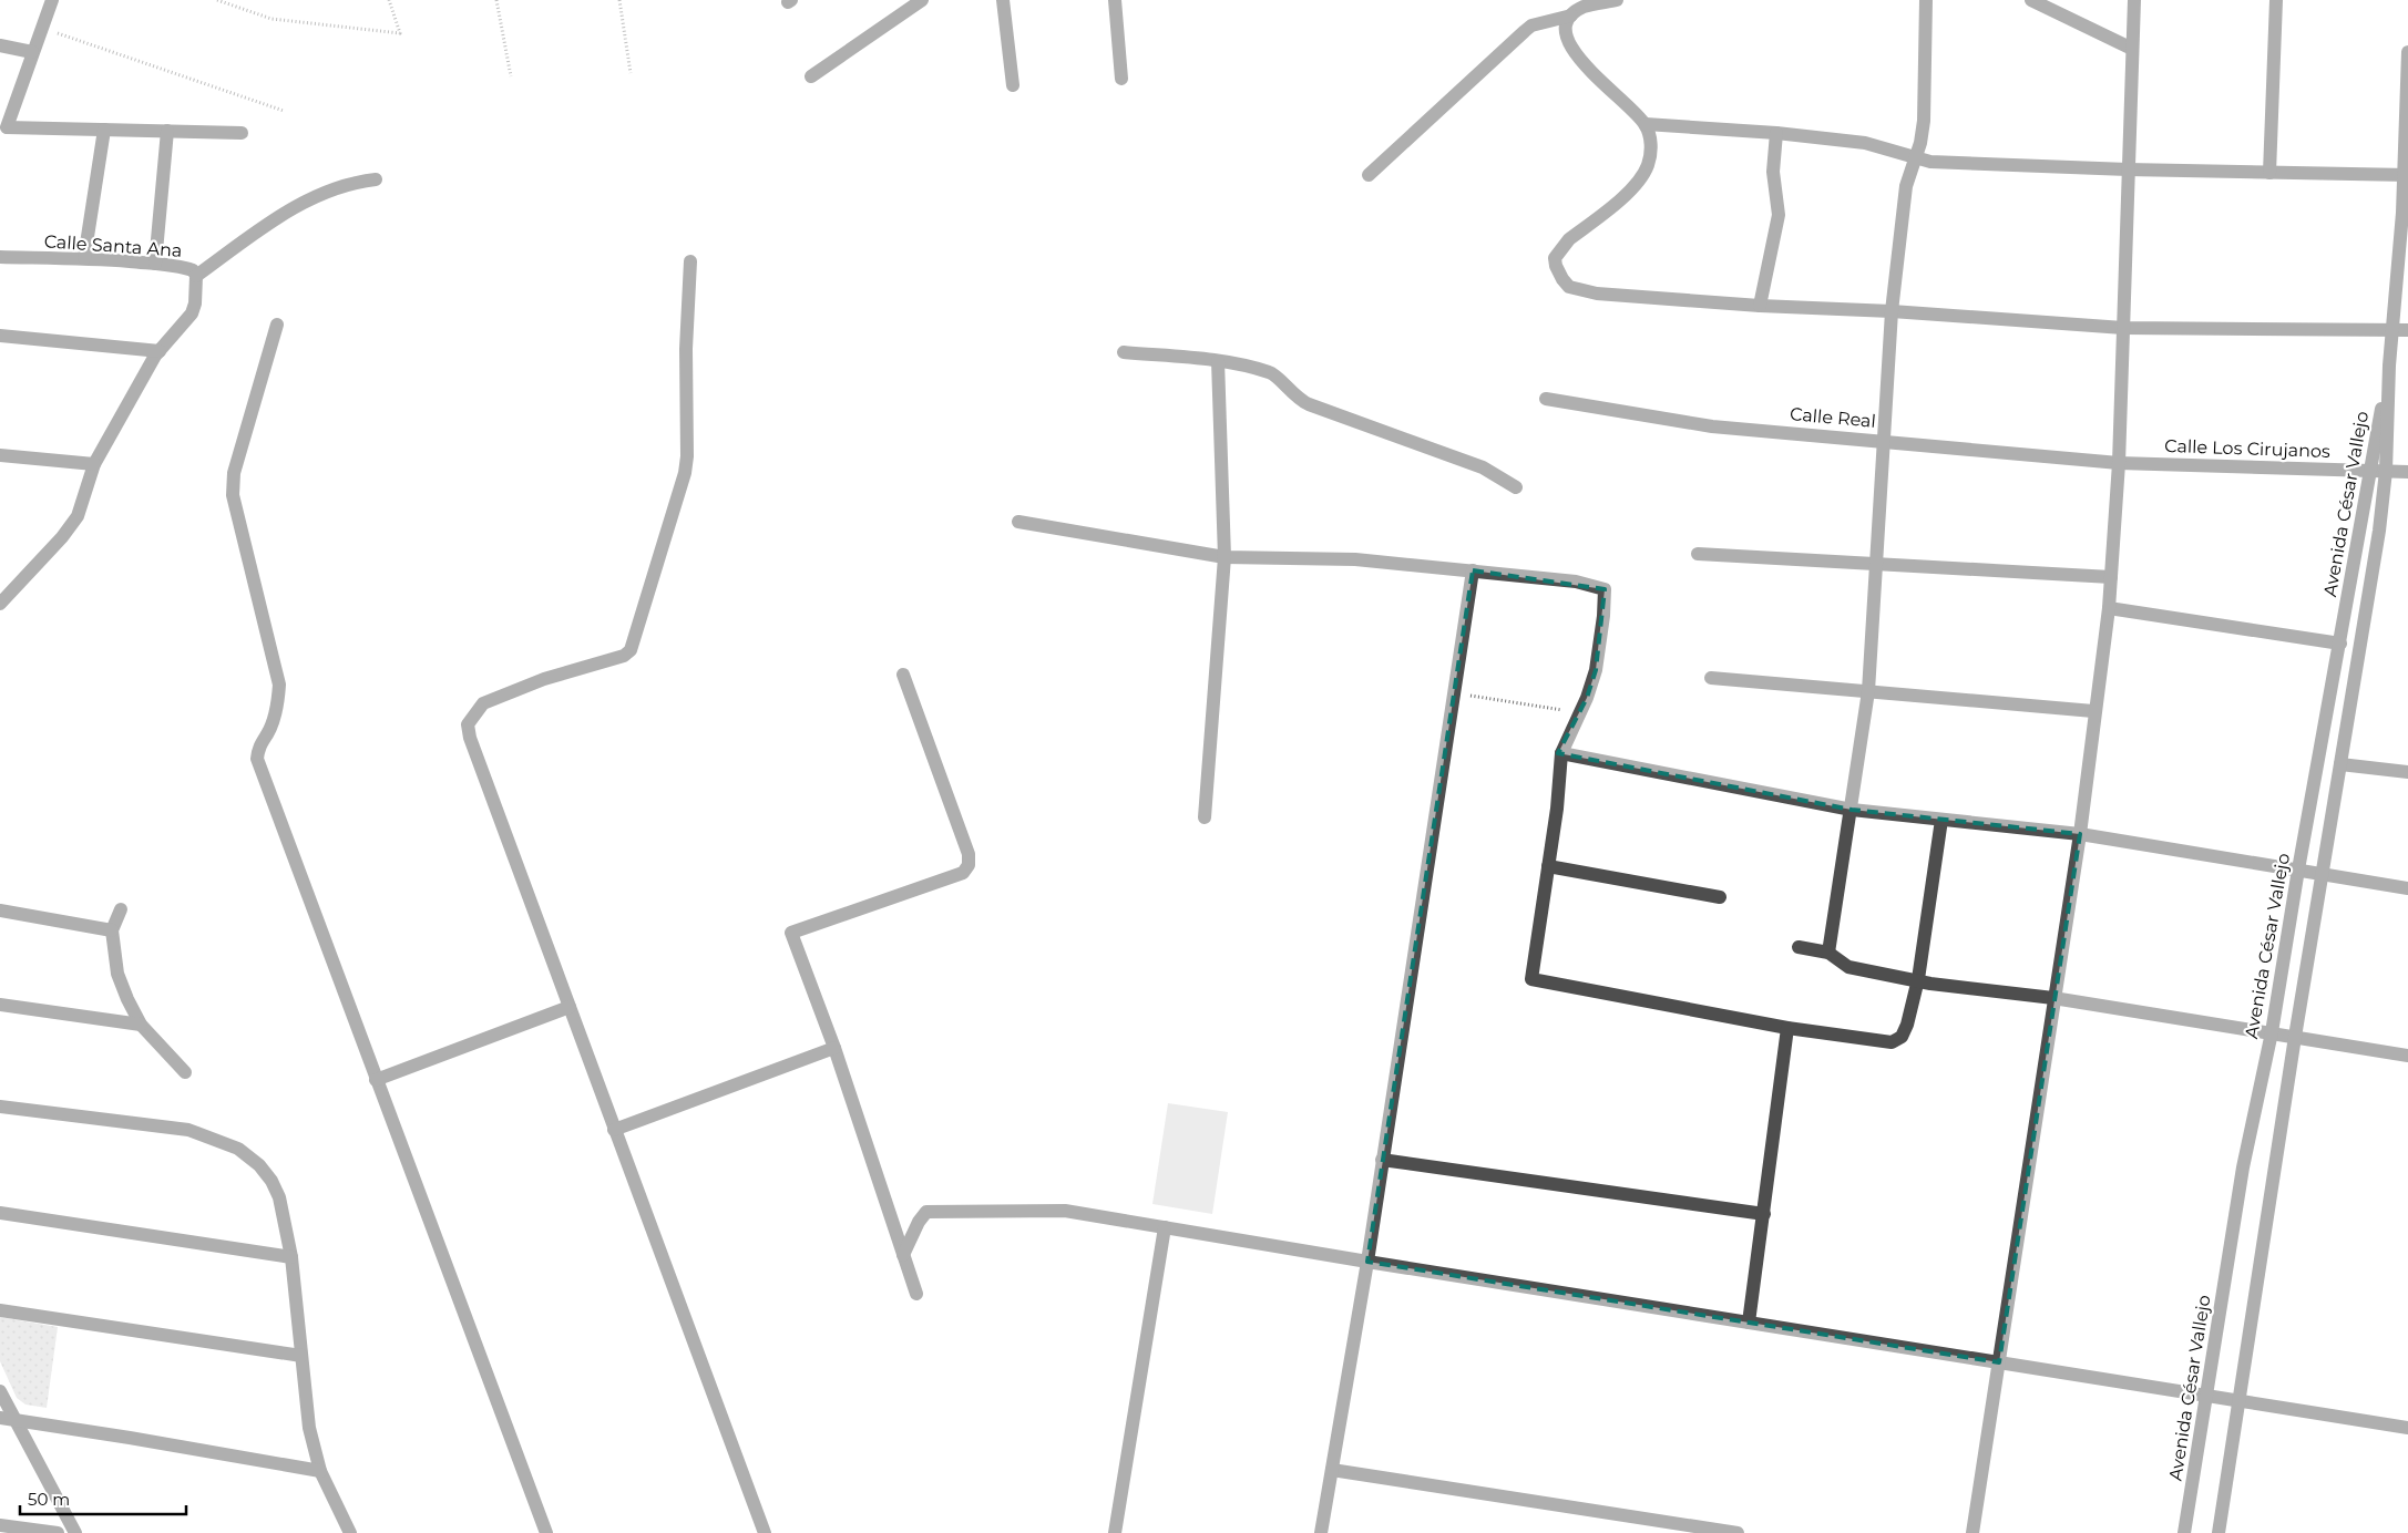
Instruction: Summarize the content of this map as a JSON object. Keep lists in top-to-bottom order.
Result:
{
  "streets": {
    "street": [
      "Calle Santa Ana",
      "Calle Real",
      "Calle Los Cirujanos",
      "Avenida César Vallejo"
    ]
  },
  "crossings": [
    ["Calle Real", "Calle Los Cirujanos"],
    ["Calle Los Cirujanos", "Avenida César Vallejo"]
  ],
  "scale_bar": "50 m"
}
